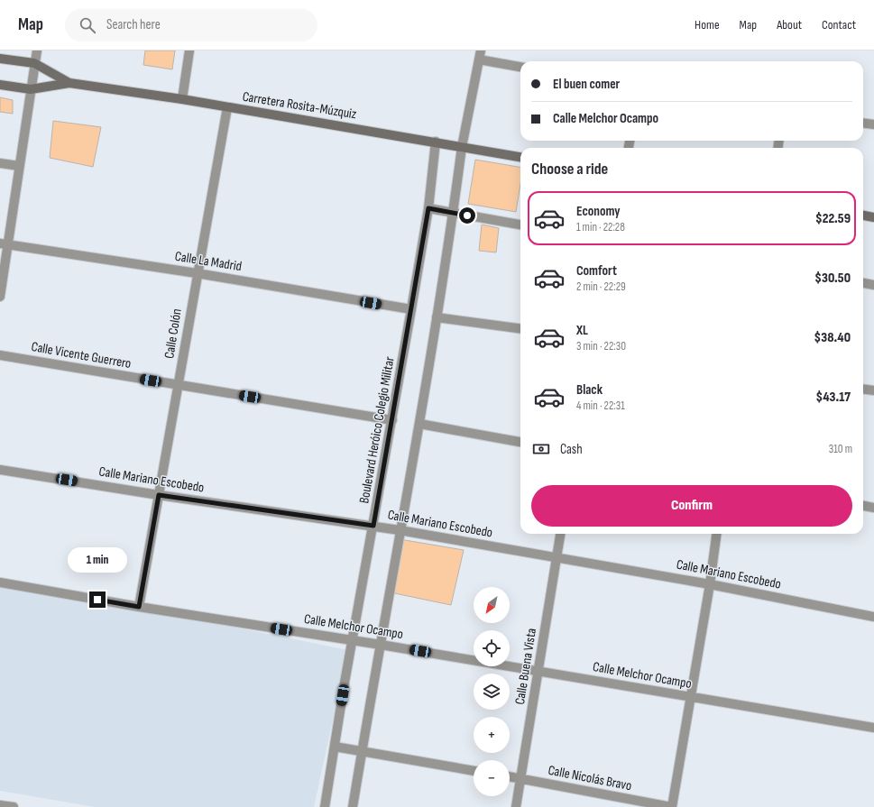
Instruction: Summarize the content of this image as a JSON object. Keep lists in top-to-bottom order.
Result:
{
  "streets": {
    "main road": ["Carretera Rosita-Múzquiz"],
    "street": [
      "Calle La Madrid",
      "Calle Colón",
      "Calle Vicente Guerrero",
      "Boulevard Heróico Colegio Militar",
      "Calle Mariano Escobedo",
      "Calle Melchor Ocampo",
      "Calle Buena Vista",
      "Calle Nicolás Bravo"
    ]
  },
  "crossings": [
    ["Carretera Rosita-Múzquiz", "Calle Colón"],
    ["Carretera Rosita-Múzquiz", "Boulevard Heróico Colegio Militar"],
    ["Calle La Madrid", "Calle Colón"],
    ["Calle La Madrid", "Boulevard Heróico Colegio Militar"],
    ["Calle Colón", "Calle Vicente Guerrero"],
    ["Calle Colón", "Calle Mariano Escobedo"],
    ["Calle Colón", "Calle Melchor Ocampo"],
    ["Calle Vicente Guerrero", "Boulevard Heróico Colegio Militar"],
    ["Boulevard Heróico Colegio Militar", "Calle Mariano Escobedo"],
    ["Boulevard Heróico Colegio Militar", "Calle Melchor Ocampo"],
    ["Calle Mariano Escobedo", "Calle Buena Vista"],
    ["Calle Melchor Ocampo", "Calle Buena Vista"],
    ["Calle Buena Vista", "Calle Nicolás Bravo"]
  ],
  "north": "bottom left",
  "page": {
    "header": "Map",
    "search": "Search here",
    "nav": [
      "Home",
      "Map",
      "About",
      "Contact"
    ],
    "banner": ["El buen comer", "Calle Melchor Ocampo"],
    "heading": "Choose a ride",
    "list": [
      {
        "name": "Economy",
        "note": "1 min · 22:28",
        "value": "$22.59"
      },
      {
        "name": "Comfort",
        "note": "2 min · 22:29",
        "value": "$30.50"
      },
      {
        "name": "XL",
        "note": "3 min · 22:30",
        "value": "$38.40"
      },
      {
        "name": "Black",
        "note": "4 min · 22:31",
        "value": "$43.17"
      }
    ],
    "pay": ["Cash", "310 m"],
    "buttons": "Confirm",
    "bubble": "1 min",
    "map_buttons": ["+", "−"]
  }
}
